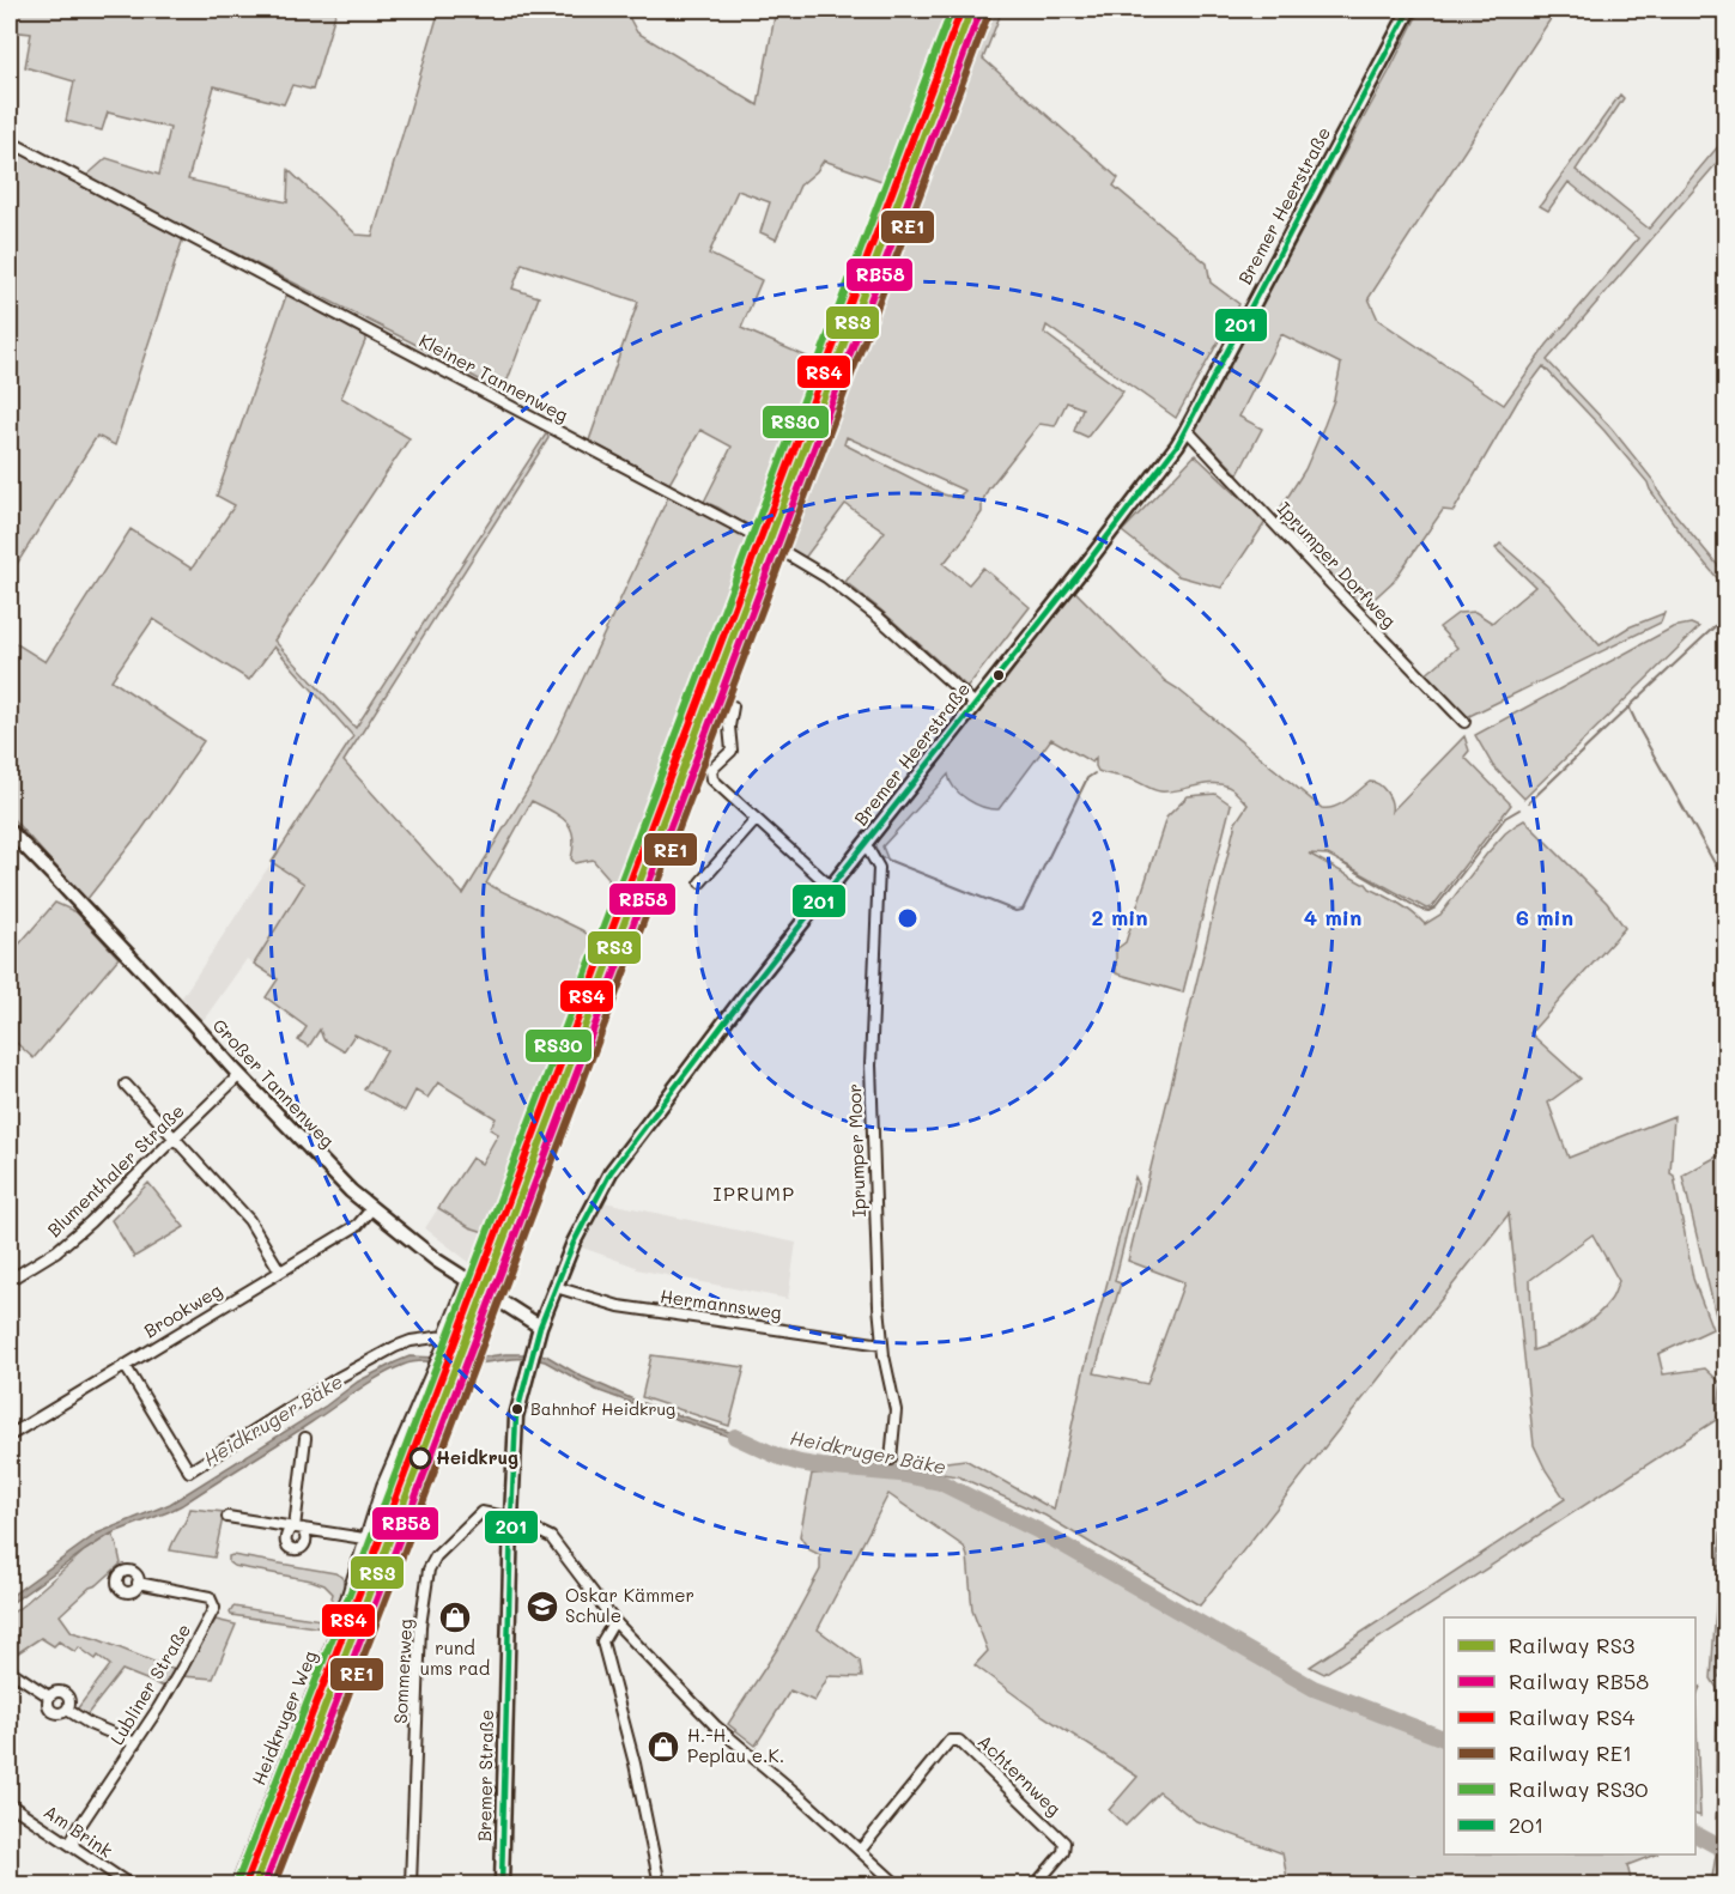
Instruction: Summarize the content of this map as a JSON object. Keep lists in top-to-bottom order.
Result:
{
  "streets": {
    "main road": ["Bremer Heerstraße", "Großer Tannenweg", "Bremer Straße"],
    "street": [
      "Kleiner Tannenweg",
      "Iprumper Dorfweg",
      "Iprumper Moor",
      "Blumenthaler Straße",
      "Hermannsweg",
      "Brookweg",
      "Sommerweg",
      "Lubliner Straße",
      "Heidkruger Weg",
      "Achternweg",
      "Am Brink"
    ]
  },
  "crossings": [
    ["Bremer Heerstraße", "Kleiner Tannenweg"],
    ["Bremer Heerstraße", "Iprumper Dorfweg"],
    ["Bremer Heerstraße", "Großer Tannenweg"],
    ["Bremer Heerstraße", "Iprumper Moor"],
    ["Bremer Heerstraße", "Hermannsweg"],
    ["Bremer Heerstraße", "Bremer Straße"],
    ["Großer Tannenweg", "Blumenthaler Straße"],
    ["Großer Tannenweg", "Brookweg"],
    ["Großer Tannenweg", "Heidkruger Weg"],
    ["Großer Tannenweg", "Bremer Straße"],
    ["Iprumper Moor", "Hermannsweg"],
    ["Sommerweg", "Bremer Straße"],
    ["Lubliner Straße", "Am Brink"]
  ],
  "districts": ["IPRUMP"],
  "water": ["Heidkruger Bäke"],
  "places": {
    "other": ["Bahnhof Heidkrug", "Heidkrug"],
    "school or university": ["Oskar Kämmer Schule"],
    "shop": ["rund ums rad", "H.-H. Peplau e.K."]
  },
  "lines": [
    "rail line RS3",
    "rail line RS4",
    "rail line RS30",
    "transit line 201",
    "rail line RB58",
    "rail line RE1"
  ],
  "legend": [
    "Railway RS3",
    "Railway RB58",
    "Railway RS4",
    "Railway RE1",
    "Railway RS30",
    "201"
  ],
  "rings": ["2 min", "4 min", "6 min"]
}
